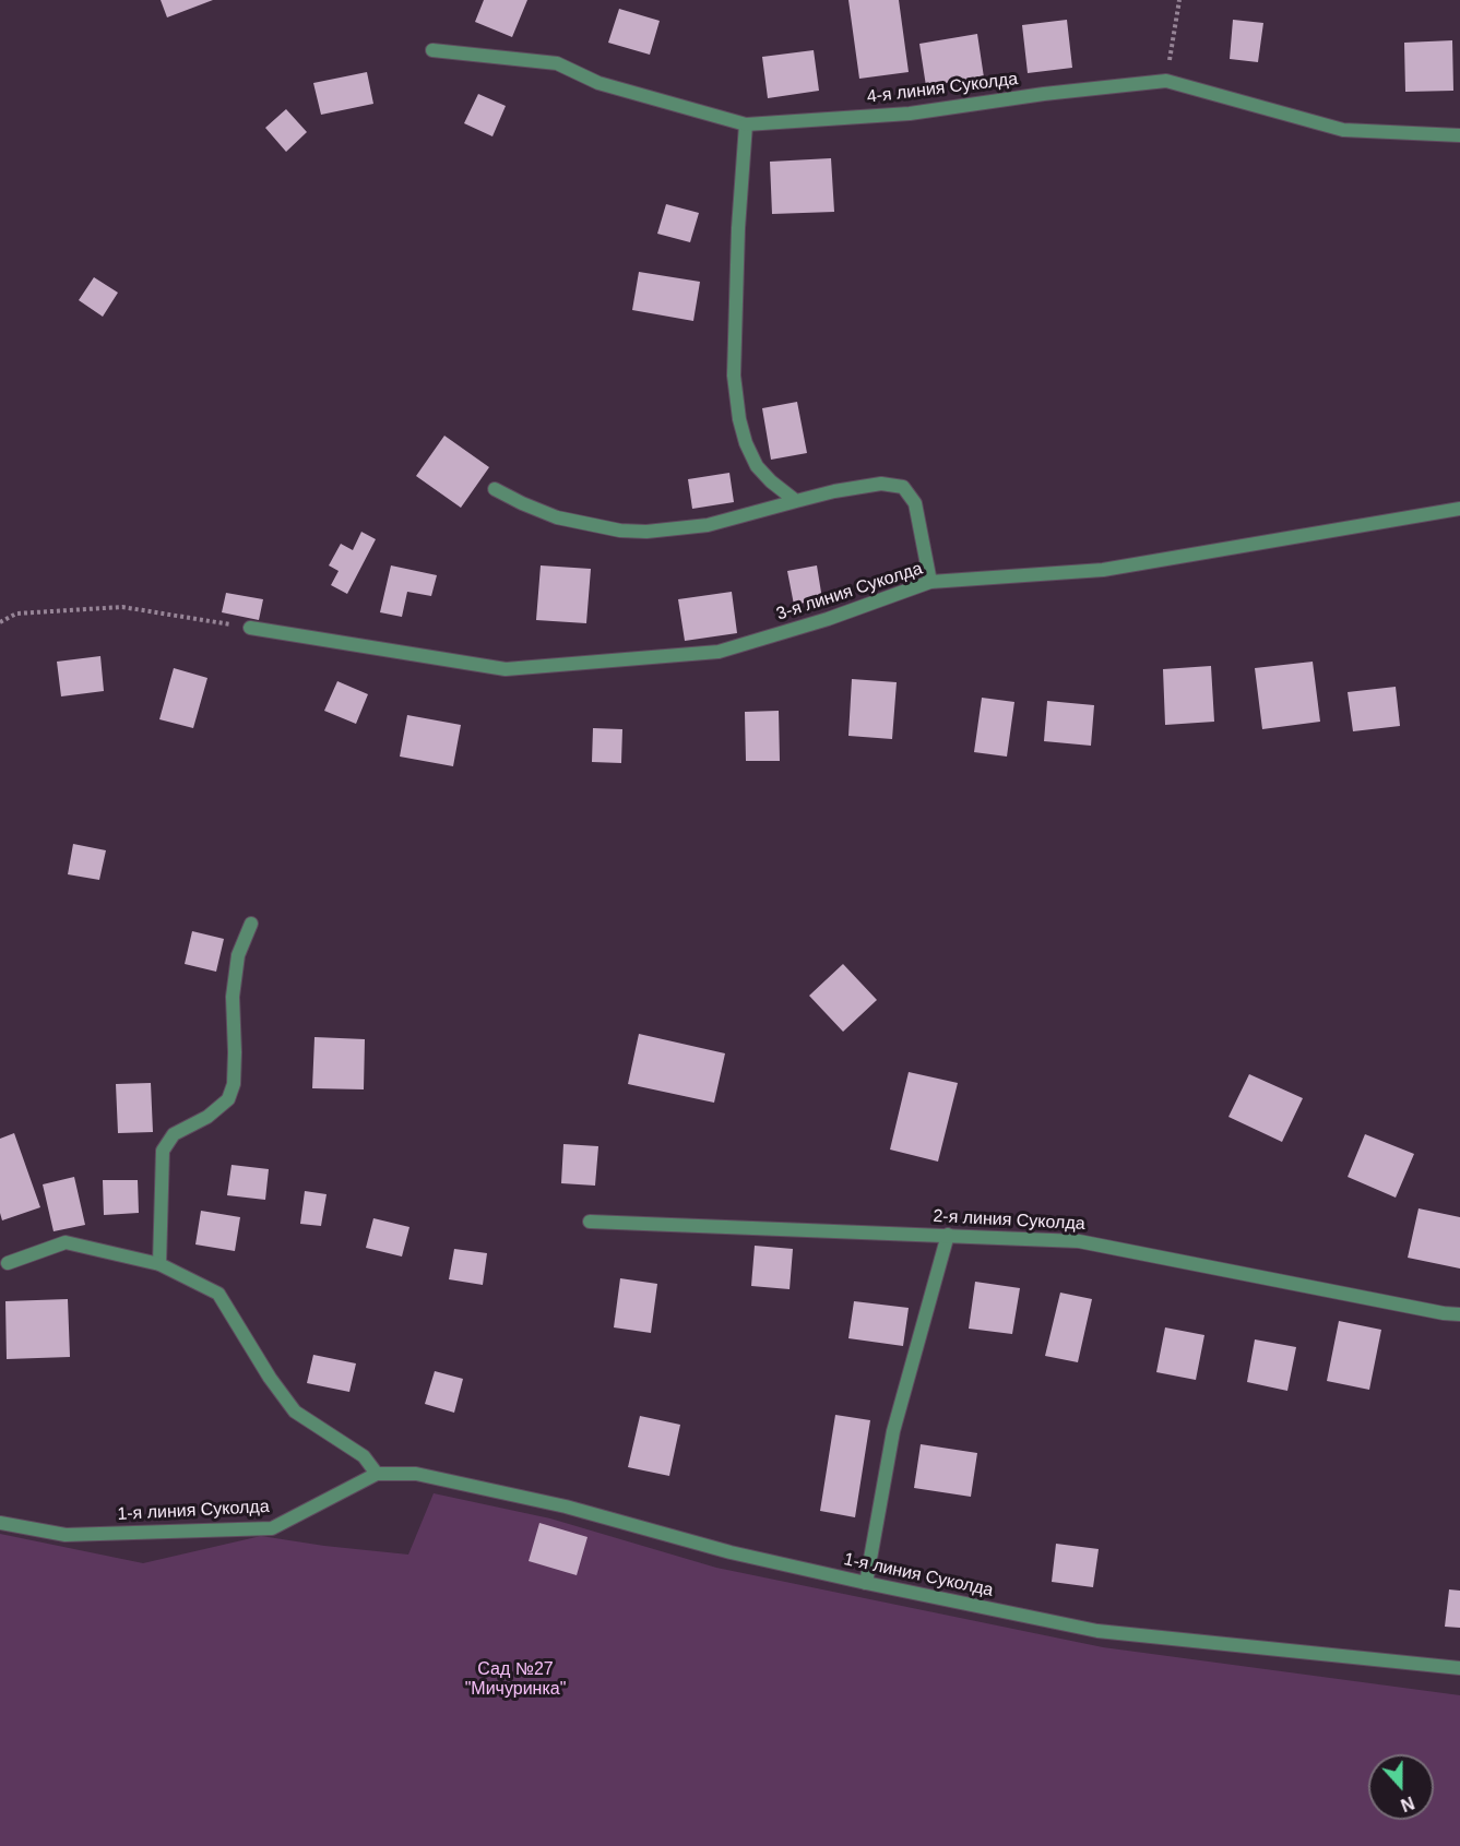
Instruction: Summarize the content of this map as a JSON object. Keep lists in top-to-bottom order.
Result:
{
  "streets": {
    "street": [
      "4-я линия Суколда",
      "3-я линия Суколда",
      "2-я линия Суколда",
      "1-я линия Суколда"
    ]
  },
  "parks": ["Сад №27 \"Мичуринка\""],
  "north": "bottom"
}
